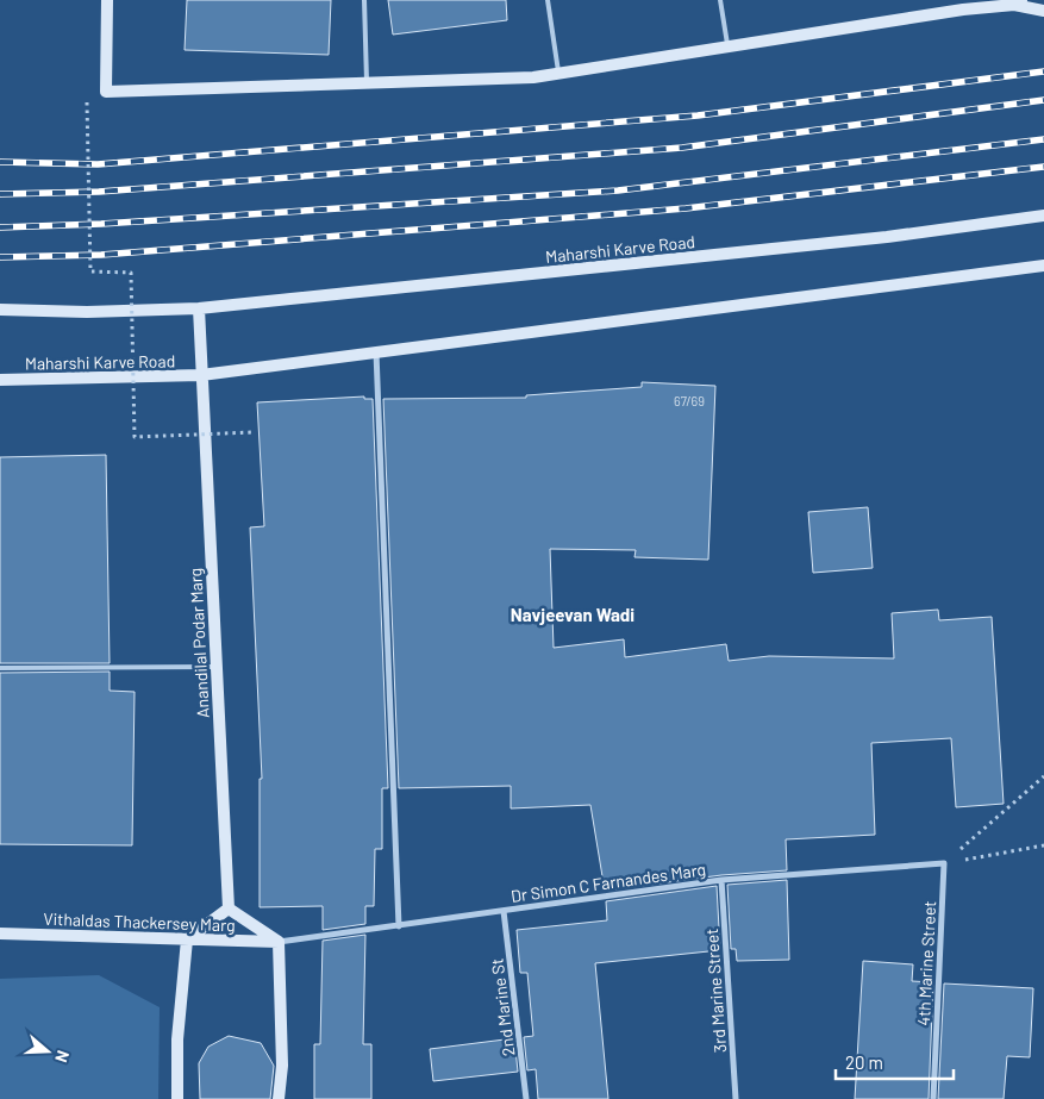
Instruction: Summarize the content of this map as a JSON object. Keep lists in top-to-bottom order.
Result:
{
  "streets": {
    "street": [
      "Maharshi Karve Road",
      "Anandilal Podar Marg",
      "Dr Simon C Farnandes Marg",
      "Vithaldas Thackersey Marg",
      "4th Marine Street",
      "3rd Marine Street",
      "2nd Marine St"
    ]
  },
  "crossings": [
    ["Maharshi Karve Road", "Anandilal Podar Marg"],
    ["Dr Simon C Farnandes Marg", "Vithaldas Thackersey Marg"],
    ["Dr Simon C Farnandes Marg", "4th Marine Street"],
    ["Dr Simon C Farnandes Marg", "3rd Marine Street"],
    ["Dr Simon C Farnandes Marg", "2nd Marine St"]
  ],
  "districts": ["Navjeevan Wadi"],
  "house_numbers": ["67/69"],
  "scale_bar": "20 m",
  "north": "right"
}
